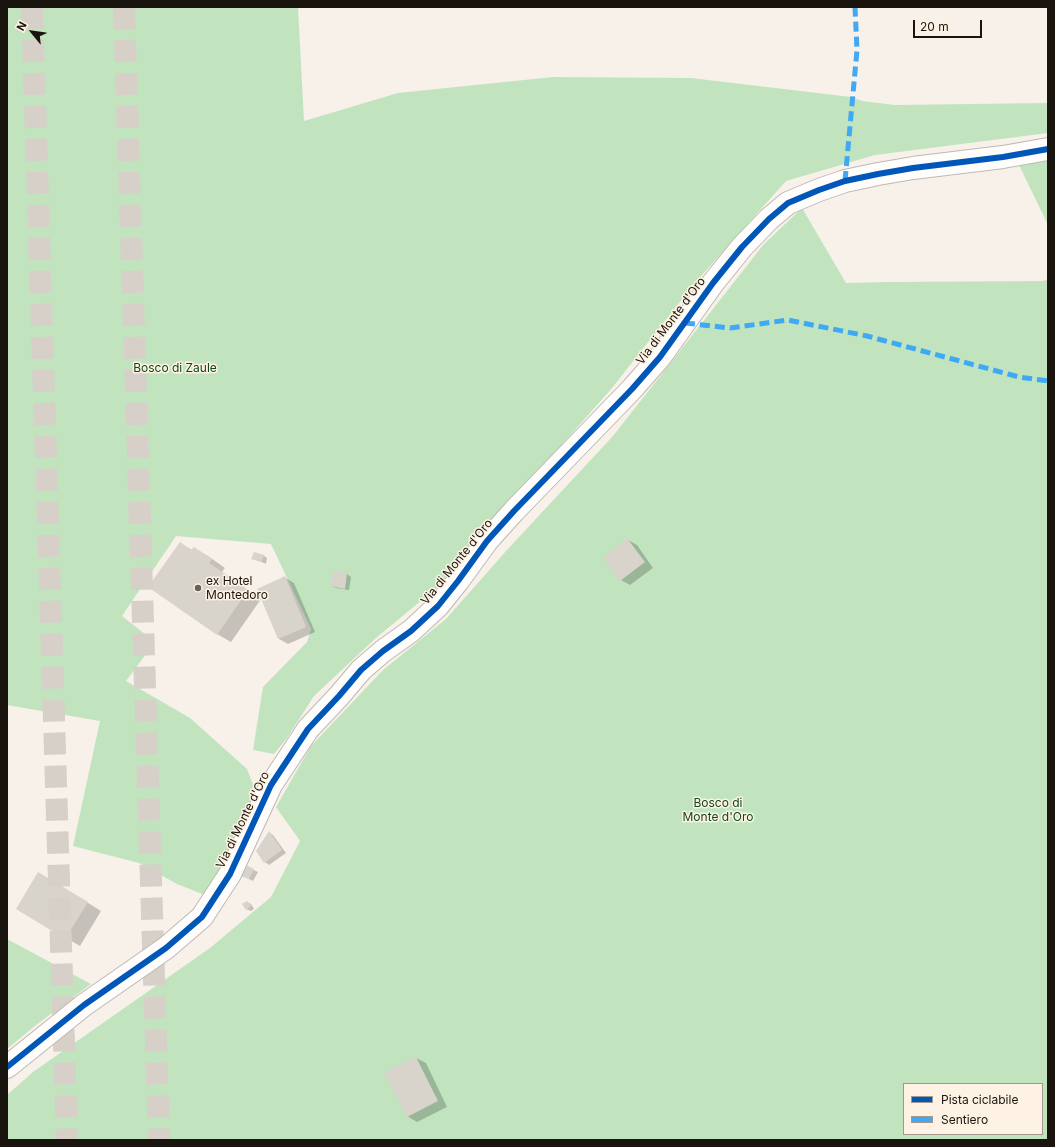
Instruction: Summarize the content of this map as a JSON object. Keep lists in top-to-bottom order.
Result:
{
  "streets": {
    "street": ["Via di Monte d'Oro"]
  },
  "parks": ["Bosco di Zaule", "Bosco di Monte d'Oro"],
  "places": ["ex Hotel Montedoro"],
  "legend": ["Pista ciclabile", "Sentiero"],
  "scale_bar": "20 m",
  "north": "top left"
}
